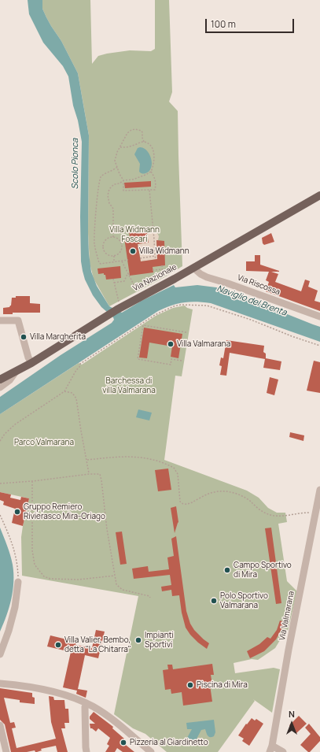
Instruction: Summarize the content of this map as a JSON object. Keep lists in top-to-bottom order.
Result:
{
  "streets": {
    "main road": ["Via Nazionale"],
    "street": ["Via Riscossa", "Via Valmarana"]
  },
  "crossings": [
    ["Via Nazionale", "Via Riscossa"]
  ],
  "water": ["Scolo Pionca", "Naviglio del Brenta"],
  "parks": ["Villa Widmann Foscari", "Barchessa di villa Valmarana", "Parco Valmarana"],
  "places": [
    "Villa Widmann",
    "Villa Margherita",
    "Villa Valmarana",
    "Gruppo Remiero Rivierasco Mira-Oriago",
    "Campo Sportivo di Mira",
    "Polo Sportivo Valmarana",
    "Impianti Sportivi",
    "Villa Valier, Bembo, detta \"La Chitarra\"",
    "Piscina di Mira",
    "Pizzeria al Giardinetto"
  ],
  "scale_bar": "100 m",
  "north": "top"
}
